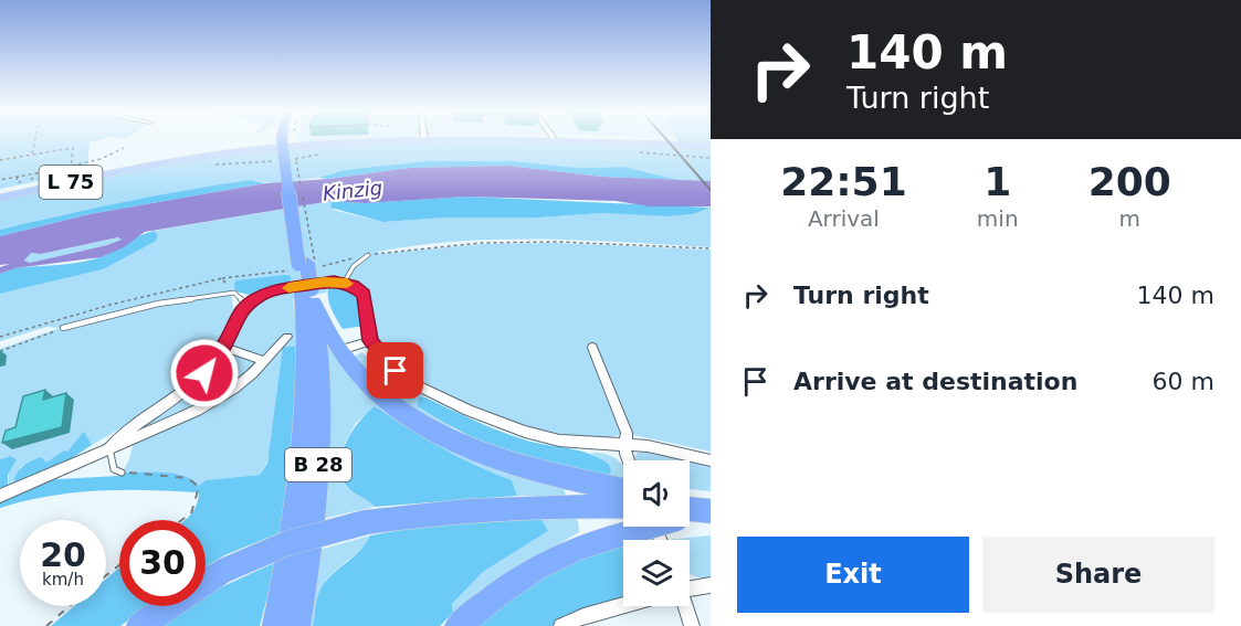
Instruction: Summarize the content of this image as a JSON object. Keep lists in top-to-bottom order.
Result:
{
  "streets": {
    "highway": ["B 28"],
    "main road": ["L 75"]
  },
  "water": ["Kinzig"],
  "page": {
    "turn": ["140 m", "Turn right"],
    "eta": [
      "22:51",
      "Arrival",
      "1",
      "min",
      "200",
      "m"
    ],
    "list": [
      {
        "name": "Turn right",
        "value": "140 m"
      },
      {
        "name": "Arrive at destination",
        "value": "60 m"
      }
    ],
    "speed": "20 km/h",
    "limit": "30",
    "buttons": ["Exit", "Share"]
  }
}
